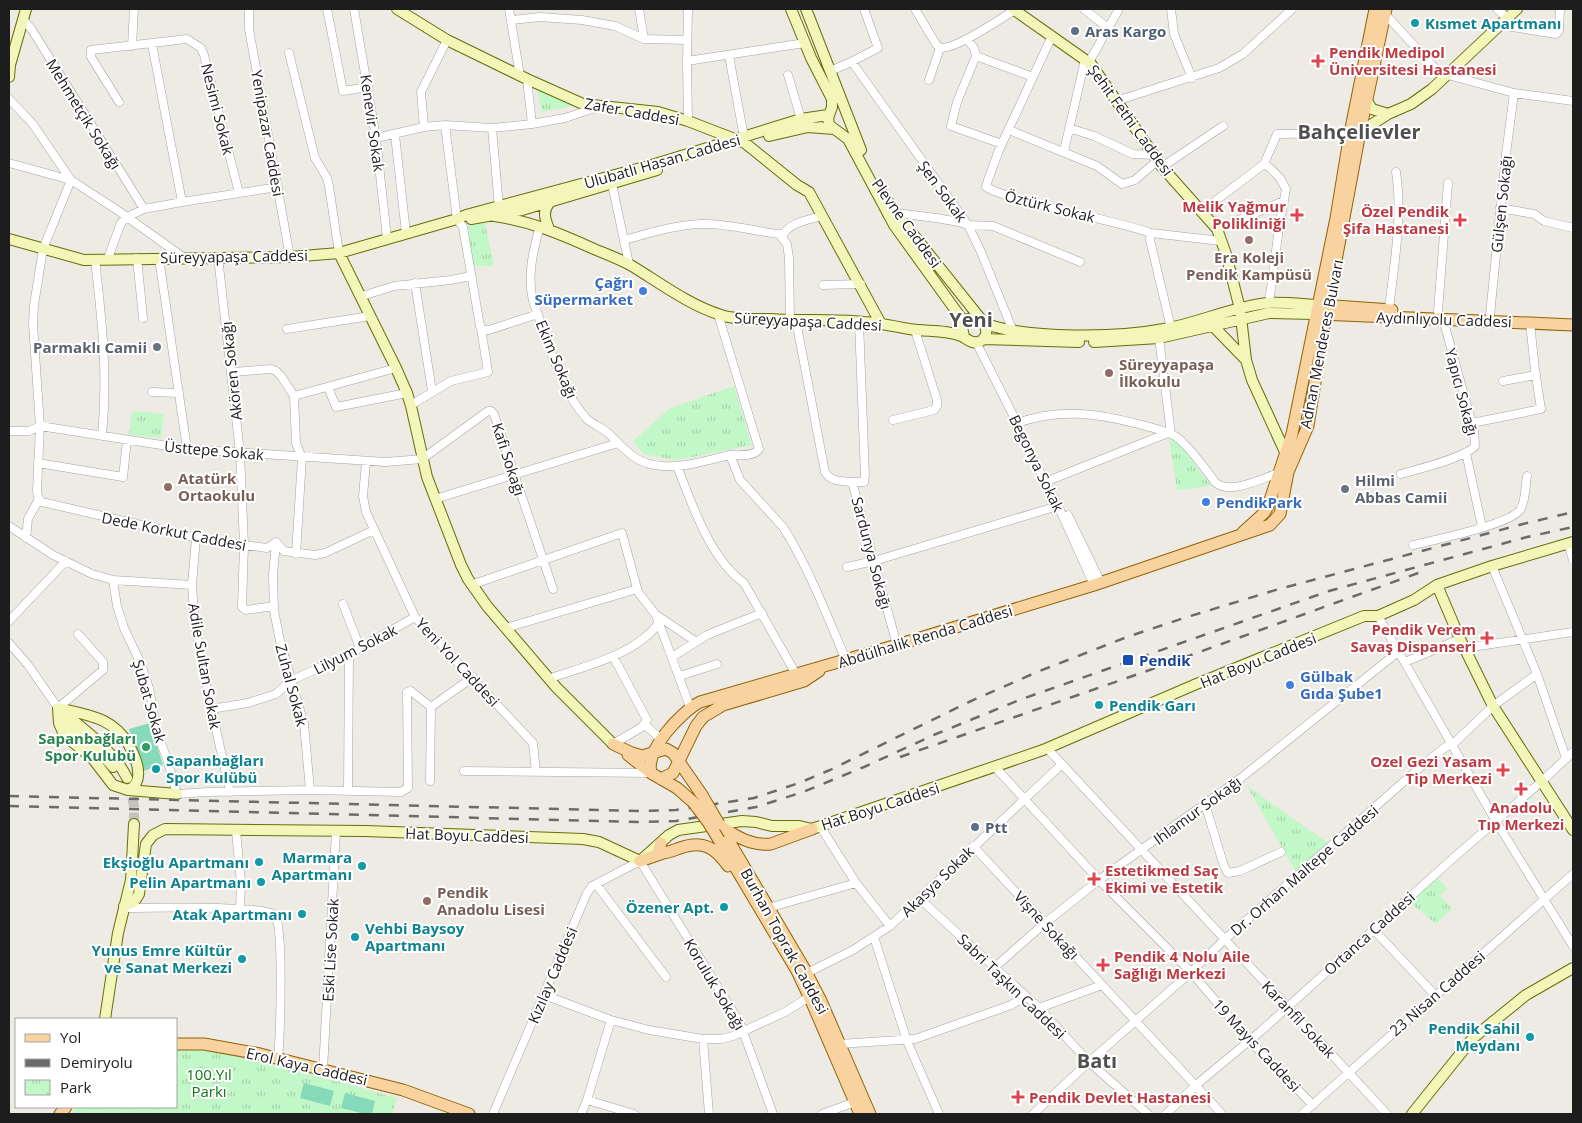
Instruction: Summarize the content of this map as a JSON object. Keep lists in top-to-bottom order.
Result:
{
  "streets": {
    "main road": [
      "Aydınlıyolu Caddesi",
      "Adnan Menderes Bulvarı",
      "Abdülhalik Renda Caddesi",
      "Burhan Toprak Caddesi",
      "Erol Kaya Caddesi"
    ],
    "street": [
      "Nesimi Sokak",
      "Zafer Caddesi",
      "Mehmetçik Sokağı",
      "Şehit Fethi Caddesi",
      "Kenevir Sokak",
      "Yenipazar Caddesi",
      "Ulubatlı Hasan Caddesi",
      "Şen Sokak",
      "Gülşen Sokağı",
      "Öztürk Sokak",
      "Plevne Caddesi",
      "Süreyyapaşa Caddesi",
      "Ekim Sokağı",
      "Akören Sokağı",
      "Yapıcı Sokağı",
      "Üsttepe Sokak",
      "Kafi Sokağı",
      "Begonya Sokak",
      "Dede Korkut Caddesi",
      "Sardunya Sokağı",
      "Lilyum Sokak",
      "Hat Boyu Caddesi",
      "Yeni Yol Caddesi",
      "Adile Sultan Sokak",
      "Zuhal Sokak",
      "Şubat Sokak",
      "Ihlamur Sokağı",
      "Dr. Orhan Maltepe Caddesi",
      "Akasya Sokak",
      "Vişne Sokağı",
      "Ortanca Caddesi",
      "Eski Lise Sokak",
      "Kızılay Caddesi",
      "Koruluk Sokağı",
      "Sabri Taşkın Caddesi",
      "23 Nisan Caddesi",
      "Karanfil Sokak",
      "19 Mayıs Caddesi"
    ]
  },
  "crossings": [
    ["Zafer Caddesi", "Ulubatlı Hasan Caddesi"],
    ["Zafer Caddesi", "Süreyyapaşa Caddesi"],
    ["Şehit Fethi Caddesi", "Öztürk Sokak"],
    ["Şehit Fethi Caddesi", "Adnan Menderes Bulvarı"],
    ["Kenevir Sokak", "Süreyyapaşa Caddesi"],
    ["Yenipazar Caddesi", "Süreyyapaşa Caddesi"],
    ["Ulubatlı Hasan Caddesi", "Plevne Caddesi"],
    ["Ulubatlı Hasan Caddesi", "Süreyyapaşa Caddesi"],
    ["Gülşen Sokağı", "Aydınlıyolu Caddesi"],
    ["Plevne Caddesi", "Begonya Sokak"],
    ["Süreyyapaşa Caddesi", "Ekim Sokağı"],
    ["Süreyyapaşa Caddesi", "Akören Sokağı"],
    ["Süreyyapaşa Caddesi", "Sardunya Sokağı"],
    ["Aydınlıyolu Caddesi", "Adnan Menderes Bulvarı"],
    ["Aydınlıyolu Caddesi", "Yapıcı Sokağı"],
    ["Adnan Menderes Bulvarı", "Abdülhalik Renda Caddesi"],
    ["Akören Sokağı", "Üsttepe Sokak"],
    ["Akören Sokağı", "Dede Korkut Caddesi"],
    ["Akören Sokağı", "Zuhal Sokak"],
    ["Üsttepe Sokak", "Kafi Sokağı"],
    ["Üsttepe Sokak", "Yeni Yol Caddesi"],
    ["Begonya Sokak", "Abdülhalik Renda Caddesi"],
    ["Dede Korkut Caddesi", "Adile Sultan Sokak"],
    ["Dede Korkut Caddesi", "Zuhal Sokak"],
    ["Sardunya Sokağı", "Abdülhalik Renda Caddesi"],
    ["Lilyum Sokak", "Yeni Yol Caddesi"],
    ["Lilyum Sokak", "Adile Sultan Sokak"],
    ["Lilyum Sokak", "Zuhal Sokak"],
    ["Hat Boyu Caddesi", "Eski Lise Sokak"],
    ["Hat Boyu Caddesi", "Kızılay Caddesi"],
    ["Hat Boyu Caddesi", "Koruluk Sokağı"],
    ["Hat Boyu Caddesi", "Karanfil Sokak"],
    ["Hat Boyu Caddesi", "19 Mayıs Caddesi"],
    ["Ihlamur Sokağı", "Vişne Sokağı"],
    ["Ihlamur Sokağı", "Sabri Taşkın Caddesi"],
    ["Ihlamur Sokağı", "Karanfil Sokak"],
    ["Ihlamur Sokağı", "19 Mayıs Caddesi"],
    ["Dr. Orhan Maltepe Caddesi", "Vişne Sokağı"],
    ["Dr. Orhan Maltepe Caddesi", "Sabri Taşkın Caddesi"],
    ["Dr. Orhan Maltepe Caddesi", "Karanfil Sokak"],
    ["Dr. Orhan Maltepe Caddesi", "19 Mayıs Caddesi"],
    ["Akasya Sokak", "Vişne Sokağı"],
    ["Akasya Sokak", "Burhan Toprak Caddesi"],
    ["Akasya Sokak", "Sabri Taşkın Caddesi"],
    ["Akasya Sokak", "Karanfil Sokak"],
    ["Akasya Sokak", "19 Mayıs Caddesi"],
    ["Vişne Sokağı", "Ortanca Caddesi"],
    ["Ortanca Caddesi", "Karanfil Sokak"],
    ["Ortanca Caddesi", "19 Mayıs Caddesi"],
    ["Eski Lise Sokak", "Erol Kaya Caddesi"],
    ["Kızılay Caddesi", "Koruluk Sokağı"],
    ["23 Nisan Caddesi", "Karanfil Sokak"],
    ["23 Nisan Caddesi", "19 Mayıs Caddesi"]
  ],
  "districts": ["Bahçelievler", "Yeni", "Batı"],
  "parks": ["100.Yıl Parkı"],
  "places": {
    "other": [
      "Kısmet Apartmanı",
      "Aras Kargo",
      "Era Koleji Pendik Kampüsü",
      "Çağrı Süpermarket",
      "Parmaklı Camii",
      "Süreyyapaşa İlkokulu",
      "Atatürk Ortaokulu",
      "Hilmi Abbas Camii",
      "PendikPark",
      "Gülbak Gıda Şube1",
      "Pendik Garı",
      "Sapanbağları Spor Kulubü",
      "Sapanbağları Spor Kulübü",
      "Ptt",
      "Ekşioğlu Apartmanı",
      "Marmara Apartmanı",
      "Pelin Apartmanı",
      "Pendik Anadolu Lisesi",
      "Özener Apt.",
      "Atak Apartmanı",
      "Vehbi Baysoy Apartmanı",
      "Yunus Emre Kültür ve Sanat Merkezi",
      "Pendik Sahil Meydanı"
    ],
    "health": [
      "Pendik Medipol Üniversitesi Hastanesi",
      "Melik Yağmur Polikliniği",
      "Özel Pendik Şifa Hastanesi",
      "Pendik Verem Savaş Dispanseri",
      "Ozel Gezi Yasam Tip Merkezi",
      "Anadolu Tıp Merkezi",
      "Estetikmed Saç Ekimi ve Estetik",
      "Pendik 4 Nolu Aile Sağlığı Merkezi",
      "Pendik Devlet Hastanesi"
    ],
    "transit": ["Pendik"]
  },
  "legend": ["Yol", "Demiryolu", "Park"]
}
